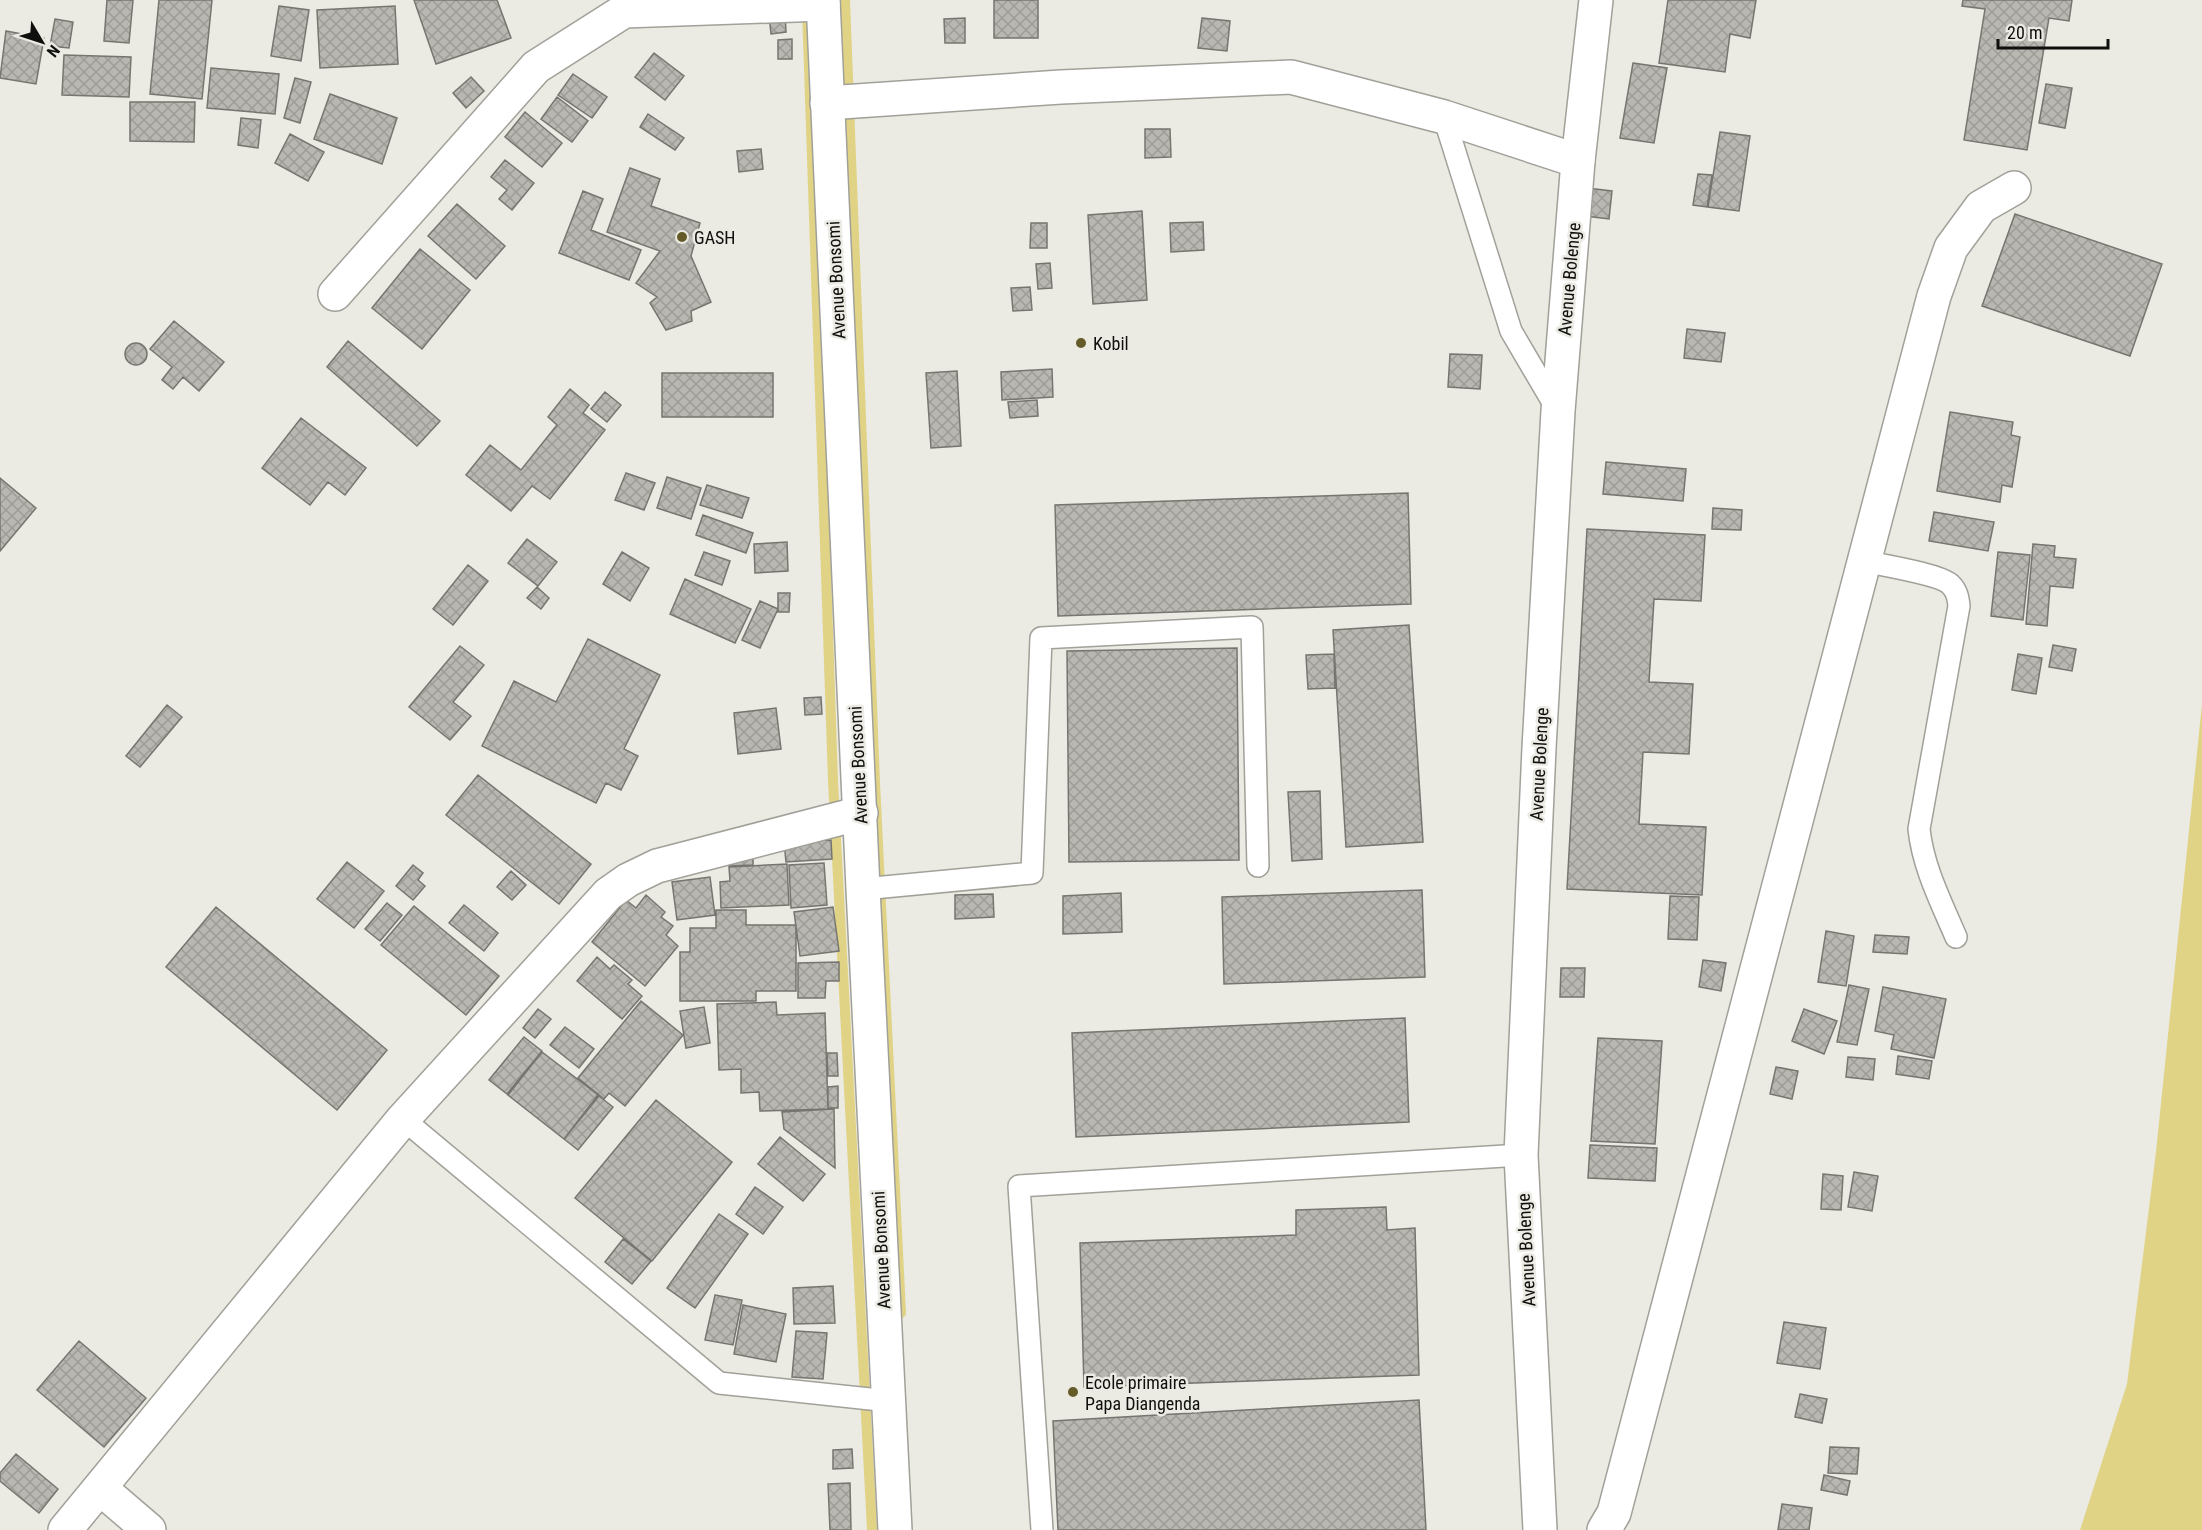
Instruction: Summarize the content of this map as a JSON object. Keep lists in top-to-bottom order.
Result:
{
  "streets": {
    "street": ["Avenue Bolenge", "Avenue Bonsomi"]
  },
  "places": ["GASH", "Kobil", "Ecole primaire Papa Diangenda"],
  "scale_bar": "20 m",
  "north": "bottom right"
}
